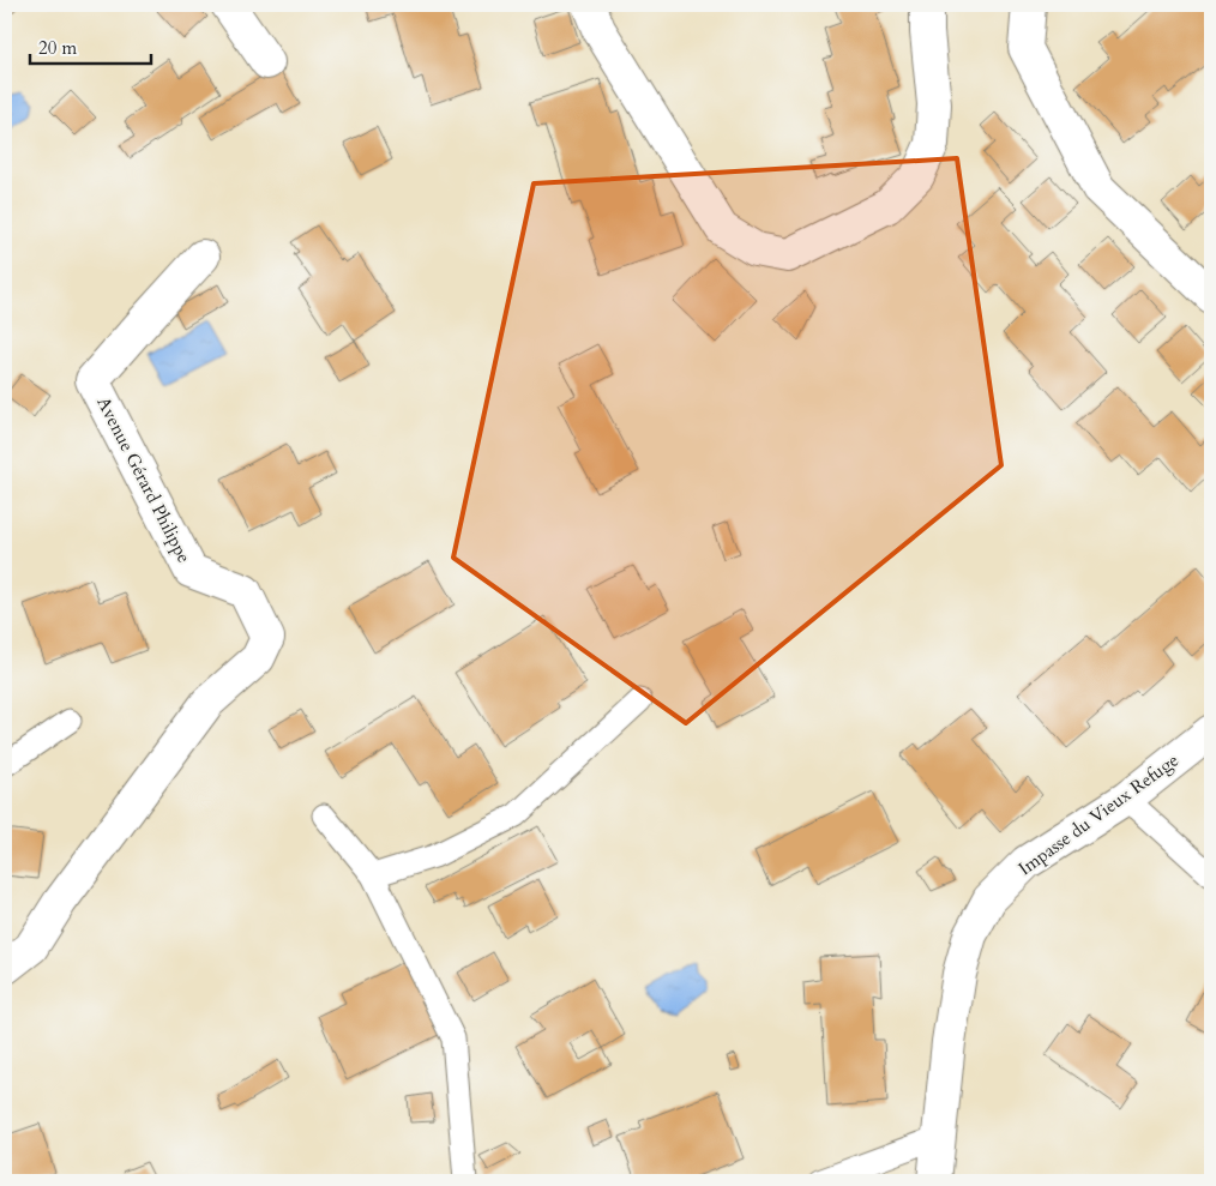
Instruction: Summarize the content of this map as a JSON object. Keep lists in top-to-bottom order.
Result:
{
  "streets": {
    "street": ["Avenue Gérard Philippe", "Impasse du Vieux Refuge"]
  },
  "scale_bar": "20 m"
}
